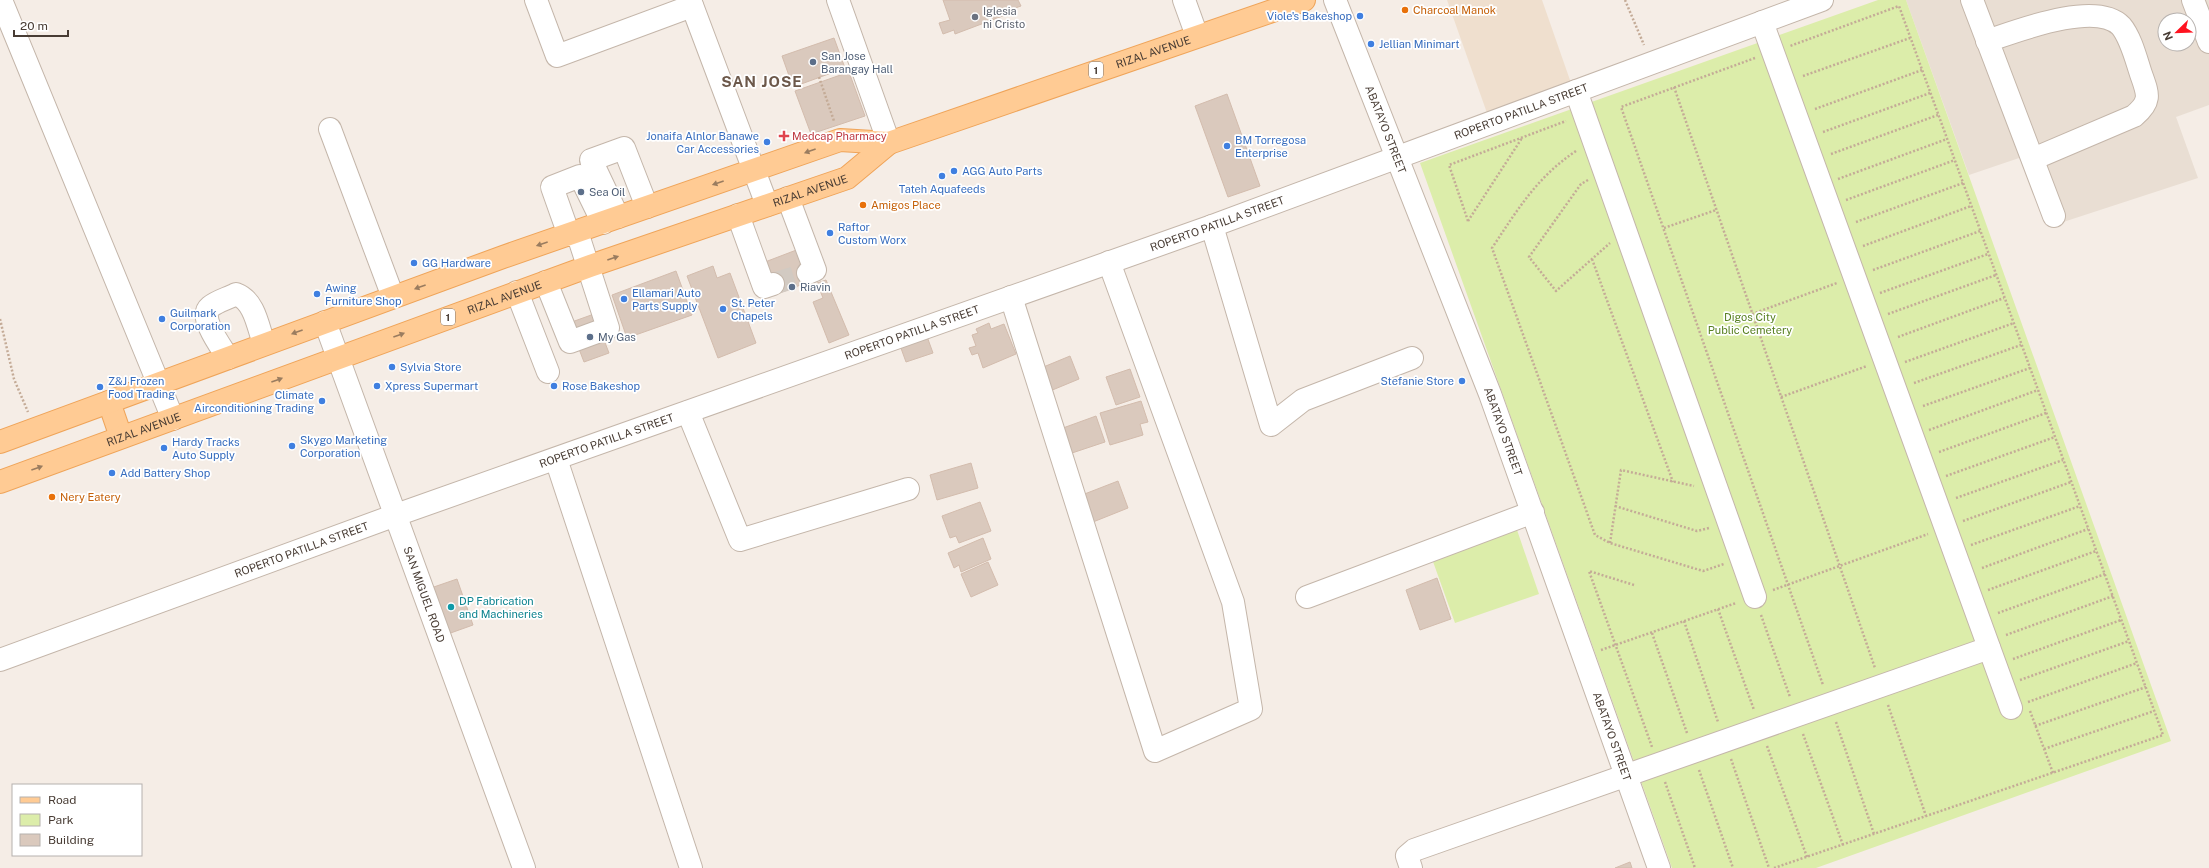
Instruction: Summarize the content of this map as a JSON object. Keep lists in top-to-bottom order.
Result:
{
  "streets": {
    "main road": ["RIZAL AVENUE", "1"],
    "street": ["ROPERTO PATILLA STREET", "ABATAYO STREET", "SAN MIGUEL ROAD"]
  },
  "crossings": [
    ["RIZAL AVENUE", "SAN MIGUEL ROAD"],
    ["ROPERTO PATILLA STREET", "ABATAYO STREET"],
    ["ROPERTO PATILLA STREET", "SAN MIGUEL ROAD"]
  ],
  "districts": ["SAN JOSE"],
  "parks": ["Digos City Public Cemetery"],
  "places": {
    "other": [
      "Charcoal Manok",
      "Viole's Bakeshop",
      "Iglesia ni Cristo",
      "Jellian Minimart",
      "San Jose Barangay Hall",
      "Jonaifa Alnlor Banawe Car Accessories",
      "BM Torregosa Enterprise",
      "AGG Auto Parts",
      "Tateh Aquafeeds",
      "Sea Oil",
      "Amigos Place",
      "Raftor Custom Worx",
      "GG Hardware",
      "Riavin",
      "Awing Furniture Shop",
      "Ellamari Auto Parts Supply",
      "St. Peter Chapels",
      "Guilmark Corporation",
      "My Gas",
      "Sylvia Store",
      "Stefanie Store",
      "Xpress Supermart",
      "Rose Bakeshop",
      "Z&J Frozen Food Trading",
      "Climate Airconditioning Trading",
      "Skygo Marketing Corporation",
      "Hardy Tracks Auto Supply",
      "Add Battery Shop",
      "Nery Eatery",
      "DP Fabrication and Machineries"
    ],
    "health": ["Medcap Pharmacy"]
  },
  "legend": ["Road", "Park", "Building"],
  "scale_bar": "20 m",
  "north": "bottom left"
}
